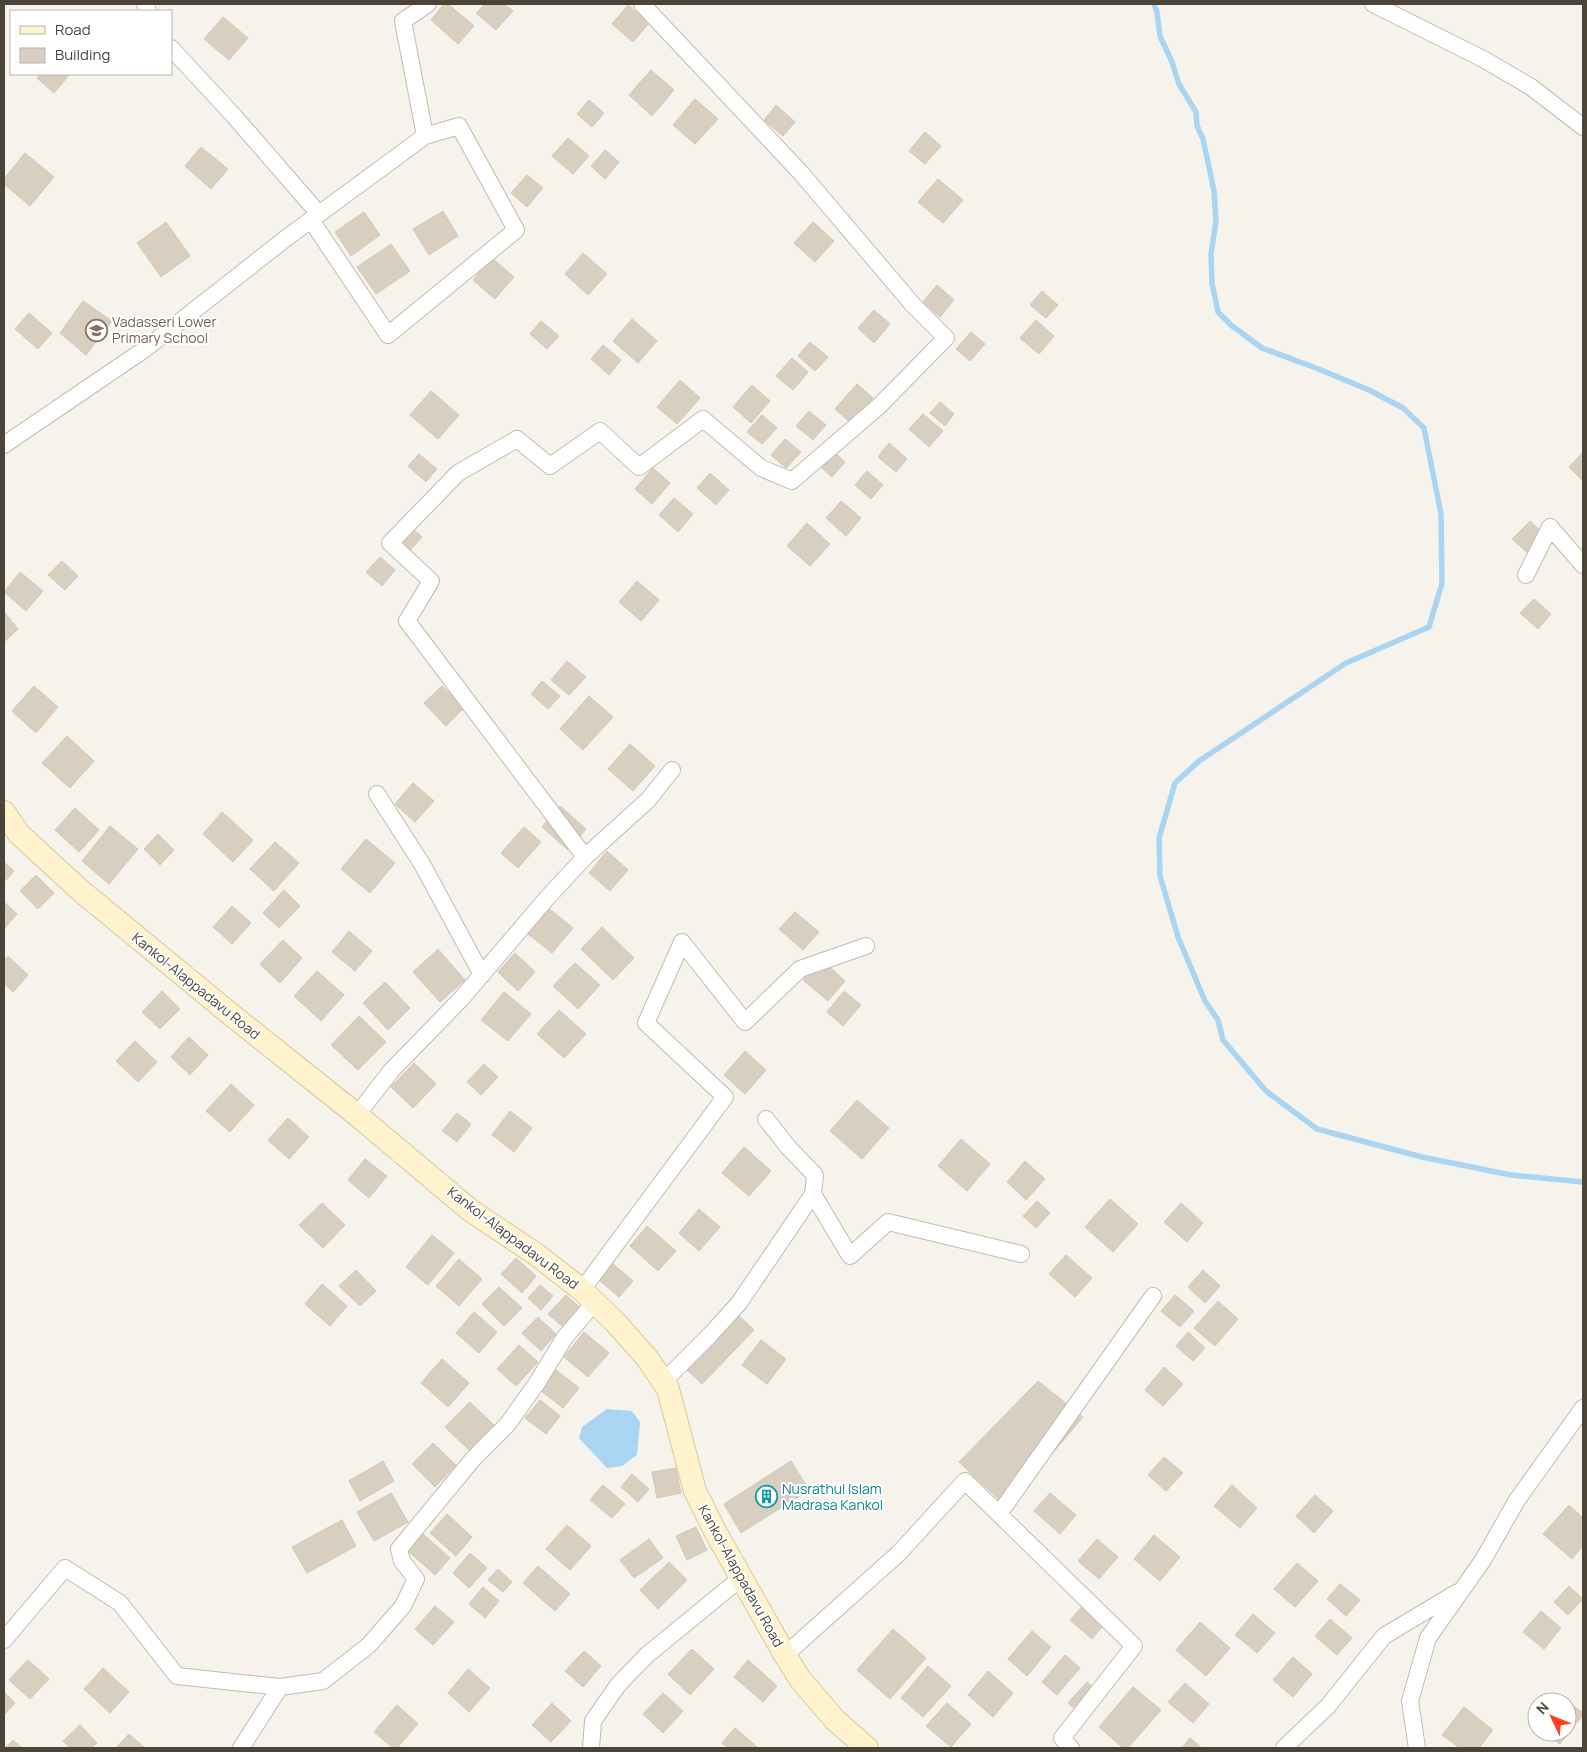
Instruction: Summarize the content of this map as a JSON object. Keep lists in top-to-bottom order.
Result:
{
  "streets": {
    "main road": ["Kankol-Alappadavu Road"]
  },
  "places": {
    "school or university": ["Vadasseri Lower Primary School"],
    "building": ["Nusrathul Islam Madrasa Kankol"]
  },
  "legend": ["Road", "Building"],
  "north": "top left"
}
